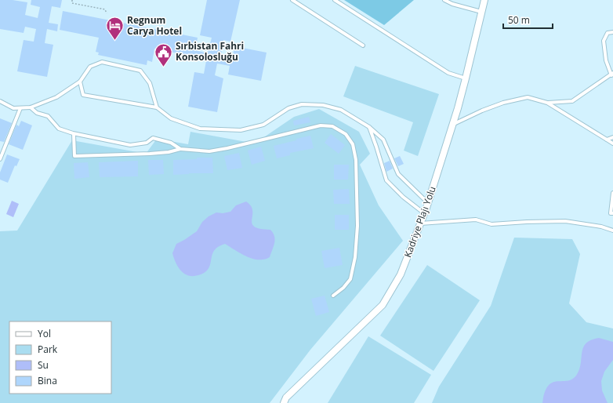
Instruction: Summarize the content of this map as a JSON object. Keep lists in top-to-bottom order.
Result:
{
  "streets": {
    "street": ["Kadriye Plajı Yolu"]
  },
  "places": {
    "hotel": ["Regnum Carya Hotel"],
    "public building": ["Sırbistan Fahri Konsolosluğu"]
  },
  "legend": [
    "Yol",
    "Park",
    "Su",
    "Bina"
  ],
  "scale_bar": "50 m"
}
